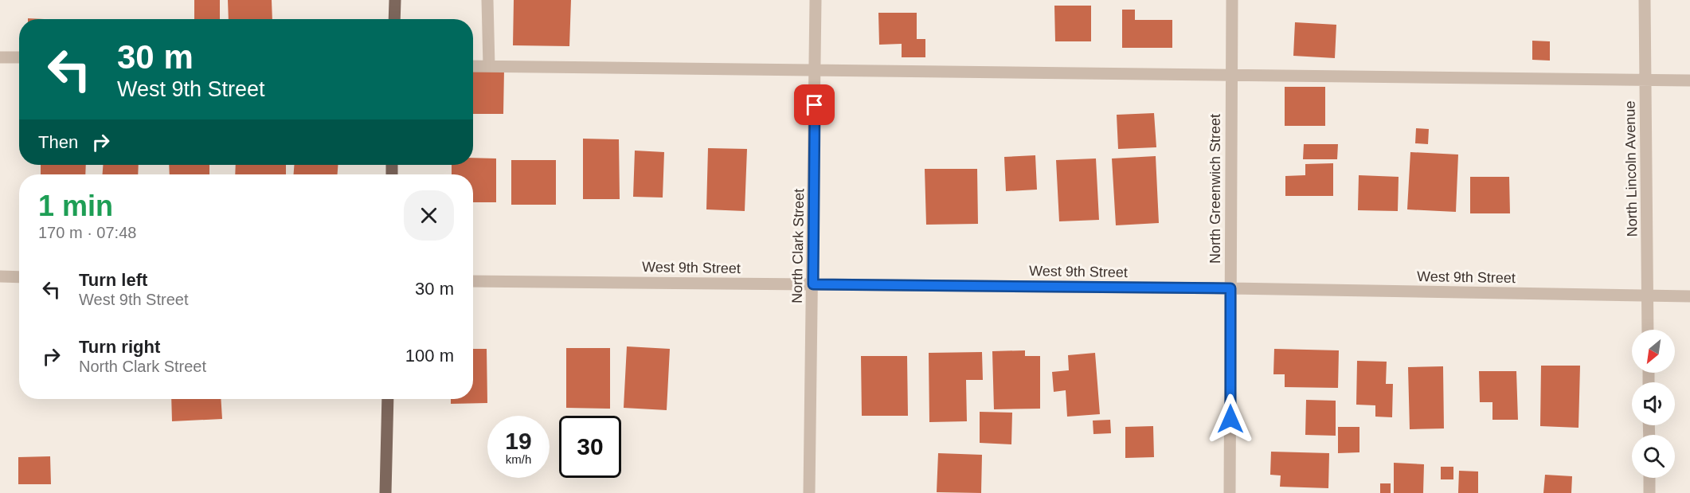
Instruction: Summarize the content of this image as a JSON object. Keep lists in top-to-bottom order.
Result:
{
  "streets": {
    "street": [
      "North Lincoln Avenue",
      "North Greenwich Street",
      "North Clark Street",
      "West 9th Street"
    ]
  },
  "crossings": [
    ["North Lincoln Avenue", "West 9th Street"],
    ["North Greenwich Street", "West 9th Street"],
    ["North Clark Street", "West 9th Street"]
  ],
  "north": "bottom left",
  "page": {
    "turn": ["30 m", "West 9th Street"],
    "then": "Then",
    "heading": ["1 min", "170 m · 07:48"],
    "list": [
      {
        "name": "Turn left",
        "note": "West 9th Street",
        "value": "30 m"
      },
      {
        "name": "Turn right",
        "note": "North Clark Street",
        "value": "100 m"
      }
    ],
    "speed": "19 km/h",
    "limit": "30"
  }
}
